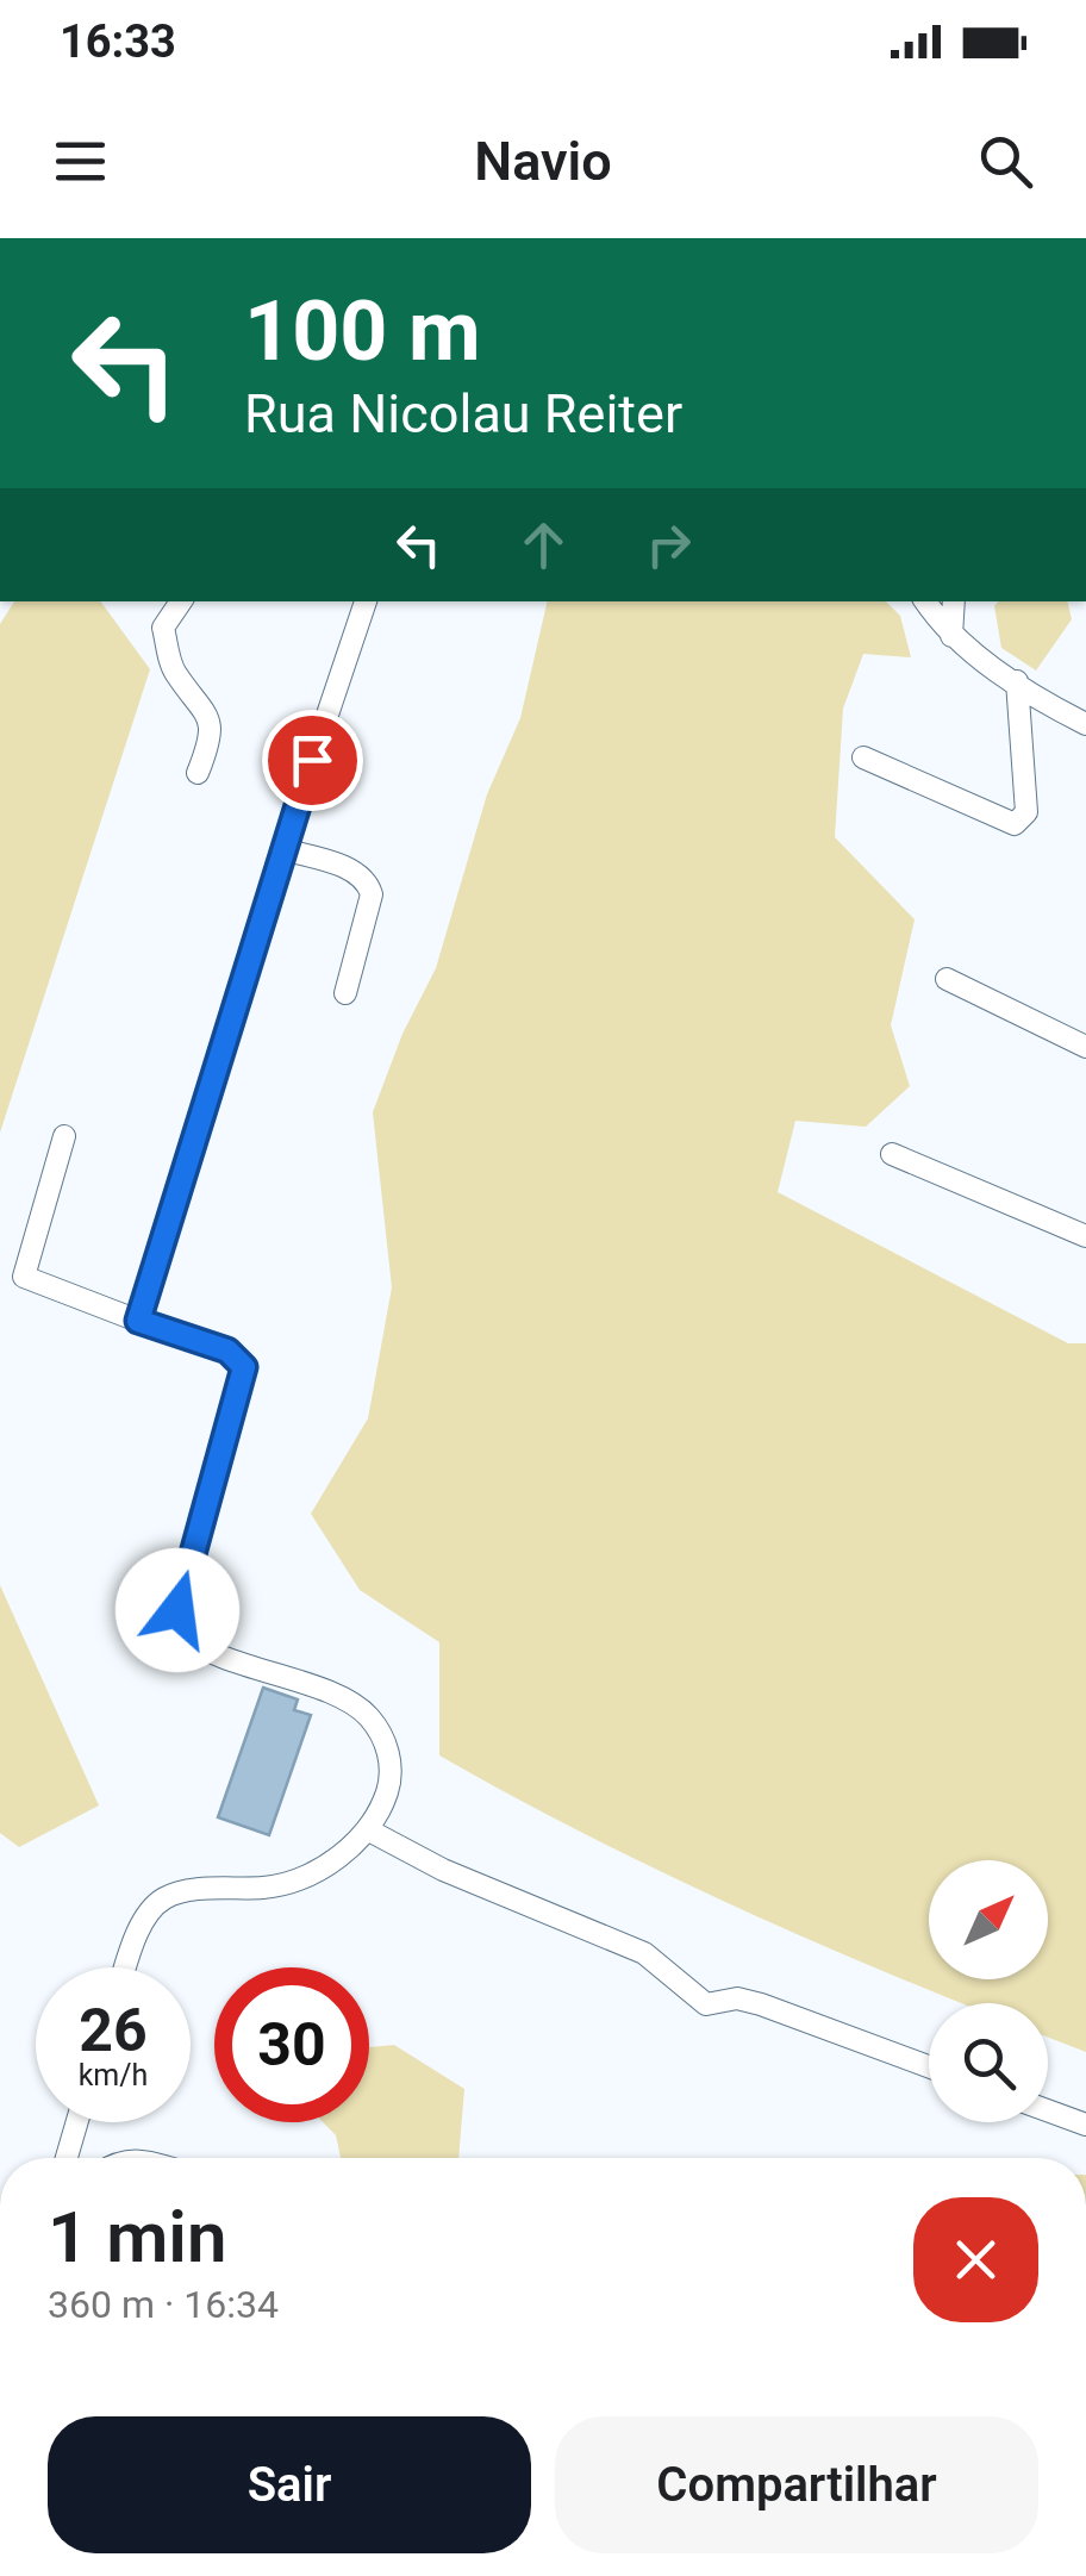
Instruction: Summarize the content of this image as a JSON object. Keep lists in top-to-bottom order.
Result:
{
  "north": "top right",
  "page": {
    "status": "16:33",
    "header": "Navio",
    "turn": ["100 m", "Rua Nicolau Reiter"],
    "speed": "26 km/h",
    "limit": "30",
    "heading": ["1 min", "360 m · 16:34"],
    "buttons": ["Sair", "Compartilhar"]
  }
}
